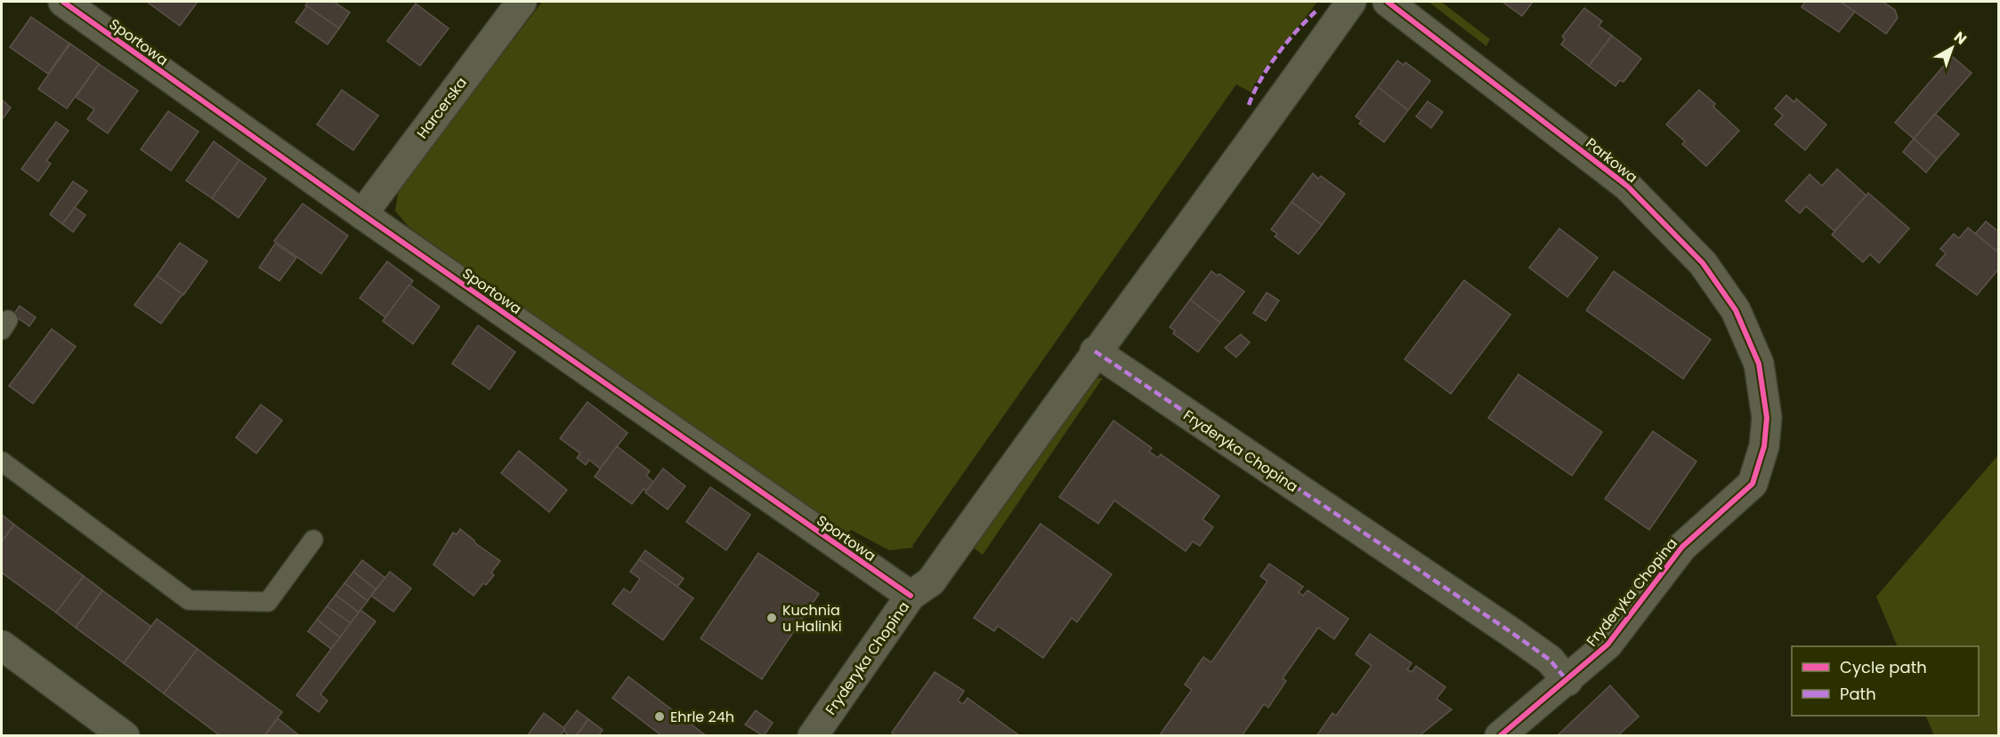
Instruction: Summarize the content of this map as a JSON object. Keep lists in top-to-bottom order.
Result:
{
  "streets": {
    "street": [
      "Sportowa",
      "Harcerska",
      "Parkowa",
      "Fryderyka Chopina"
    ]
  },
  "crossings": [
    ["Sportowa", "Harcerska"],
    ["Sportowa", "Fryderyka Chopina"],
    ["Parkowa", "Fryderyka Chopina"]
  ],
  "places": ["Kuchnia u Halinki", "Ehrle 24h"],
  "legend": ["Cycle path", "Path"],
  "north": "top right"
}
